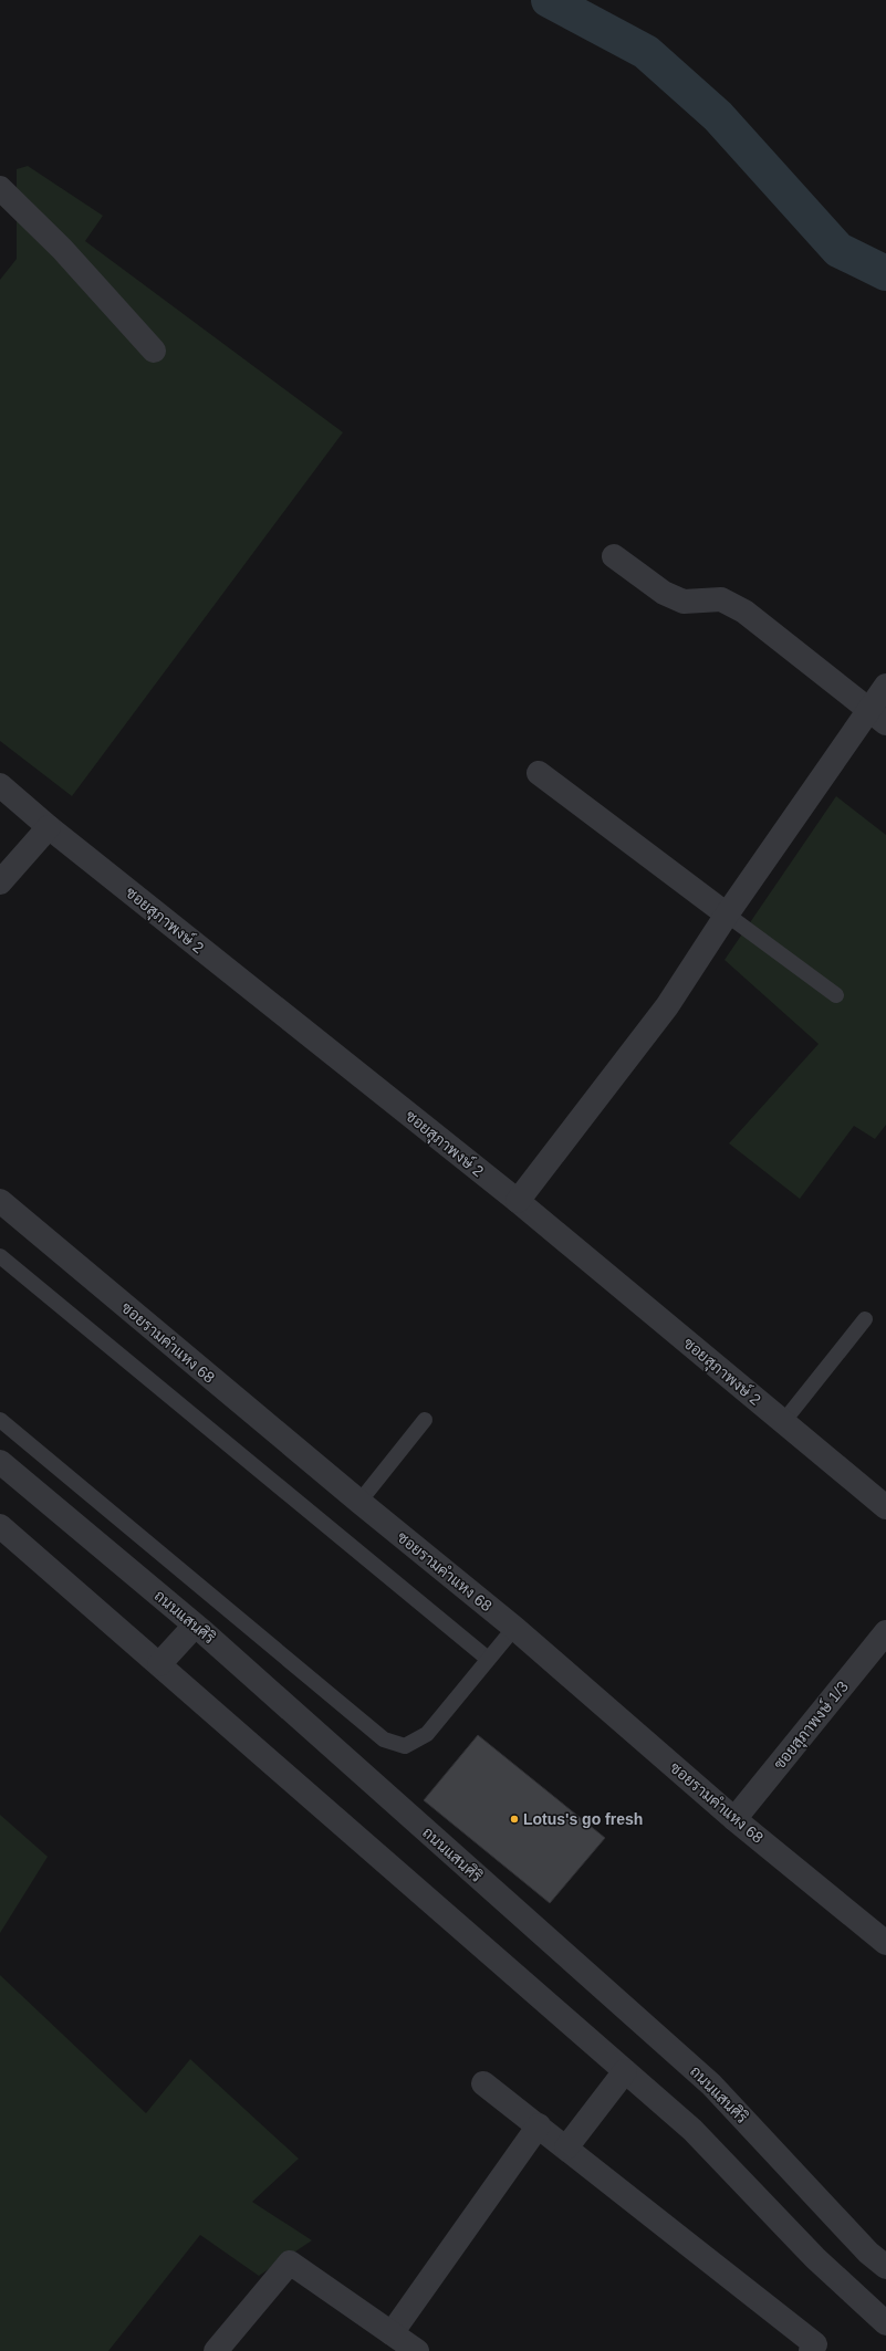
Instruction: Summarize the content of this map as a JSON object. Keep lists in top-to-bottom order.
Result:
{
  "streets": {
    "street": [
      "ซอยสุภาพงษ์ 2",
      "ซอยรามคำแหง 68",
      "ถนนแสนศิริ",
      "ซอยสุภาพงษ์ 1/3"
    ]
  },
  "crossings": [
    ["ซอยรามคำแหง 68", "ซอยสุภาพงษ์ 1/3"]
  ],
  "places": ["Lotus's go fresh"]
}
